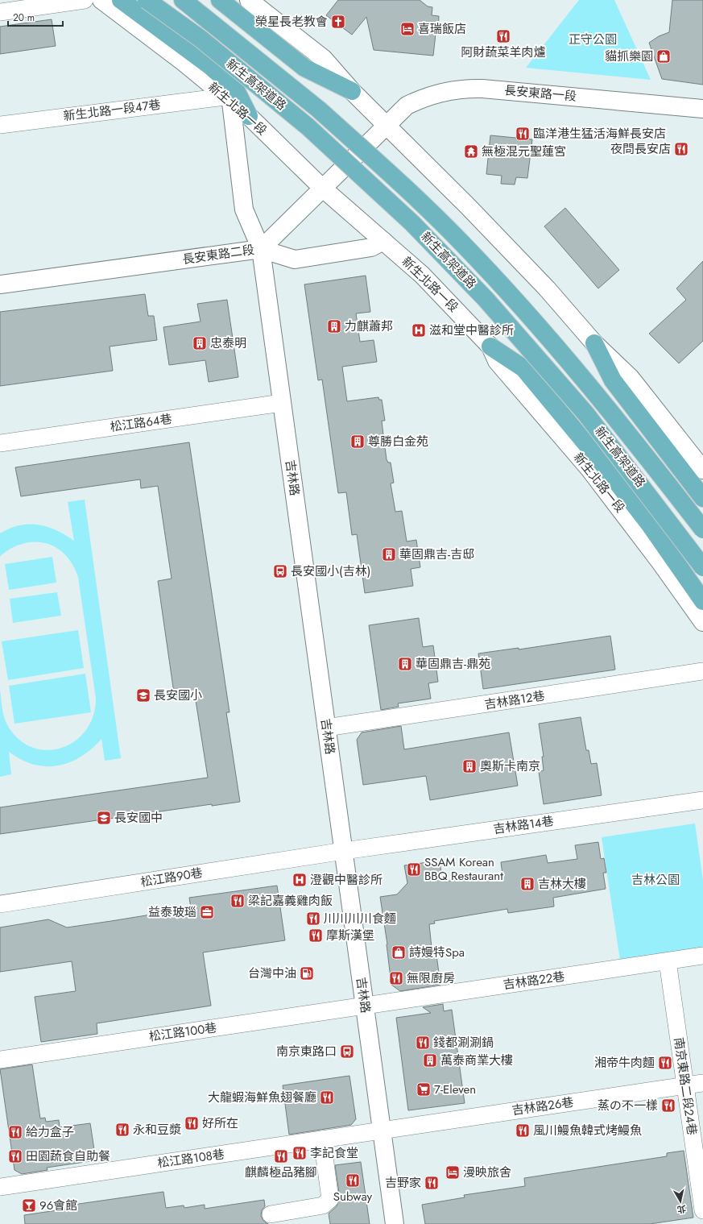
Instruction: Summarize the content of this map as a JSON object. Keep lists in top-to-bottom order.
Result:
{
  "streets": {
    "highway": ["新生高架道路"],
    "street": [
      "長安東路一段",
      "新生北路一段",
      "新生北路一段47巷",
      "長安東路二段",
      "松江路64巷",
      "吉林路",
      "吉林路12巷",
      "吉林路14巷",
      "松江路90巷",
      "吉林路22巷",
      "松江路100巷",
      "南京東路二段24巷",
      "吉林路26巷",
      "松江路108巷"
    ]
  },
  "crossings": [
    ["長安東路一段", "長安東路二段"],
    ["新生北路一段", "新生北路一段47巷"],
    ["新生北路一段", "長安東路二段"],
    ["新生北路一段", "吉林路"],
    ["新生北路一段47巷", "吉林路"],
    ["長安東路二段", "吉林路"],
    ["松江路64巷", "吉林路"],
    ["吉林路", "吉林路12巷"],
    ["吉林路", "吉林路14巷"],
    ["吉林路", "松江路90巷"],
    ["吉林路", "吉林路22巷"],
    ["吉林路", "松江路100巷"],
    ["吉林路", "吉林路26巷"],
    ["吉林路", "松江路108巷"],
    ["吉林路14巷", "松江路90巷"],
    ["吉林路22巷", "松江路100巷"],
    ["吉林路22巷", "南京東路二段24巷"],
    ["南京東路二段24巷", "吉林路26巷"],
    ["吉林路26巷", "松江路108巷"]
  ],
  "parks": ["正守公園", "吉林公園"],
  "places": {
    "church": ["榮星長老教會"],
    "hotel": ["喜瑞飯店", "漫映旅舍"],
    "restaurant": [
      "阿財蔬菜羊肉爐",
      "臨洋港生猛活海鮮長安店",
      "夜問長安店",
      "SSAM Korean BBQ Restaurant",
      "梁記嘉義雞肉飯",
      "川川川川食麵",
      "摩斯漢堡",
      "無限廚房",
      "錢都涮涮鍋",
      "湘帝牛肉麵",
      "大龍蝦海鮮魚翅餐廳",
      "蒸の不一樣",
      "好所在",
      "永和豆漿",
      "風川鰻魚韓式烤鰻魚",
      "給力盒子",
      "李記食堂",
      "田園蔬食自助餐",
      "麒麟極品豬腳",
      "Subway",
      "吉野家"
    ],
    "shop": ["貓抓樂園", "詩嫚特Spa"],
    "temple": ["無極混元聖蓮宮"],
    "building": [
      "力麒蕭邦",
      "忠泰明",
      "尊勝白金苑",
      "華固鼎吉-吉邸",
      "華固鼎吉-鼎苑",
      "奧斯卡南京",
      "吉林大樓",
      "萬泰商業大樓"
    ],
    "hospital": ["滋和堂中醫診所", "澄觀中醫診所"],
    "bus stop": ["長安國小(吉林)", "南京東路口"],
    "school or university": ["長安國小", "長安國中"],
    "office": ["益泰玻瑙"],
    "fuel station": ["台灣中油"],
    "supermarket": ["7-Eleven"],
    "bar": ["96會館"]
  },
  "scale_bar": "20 m",
  "north": "bottom"
}
